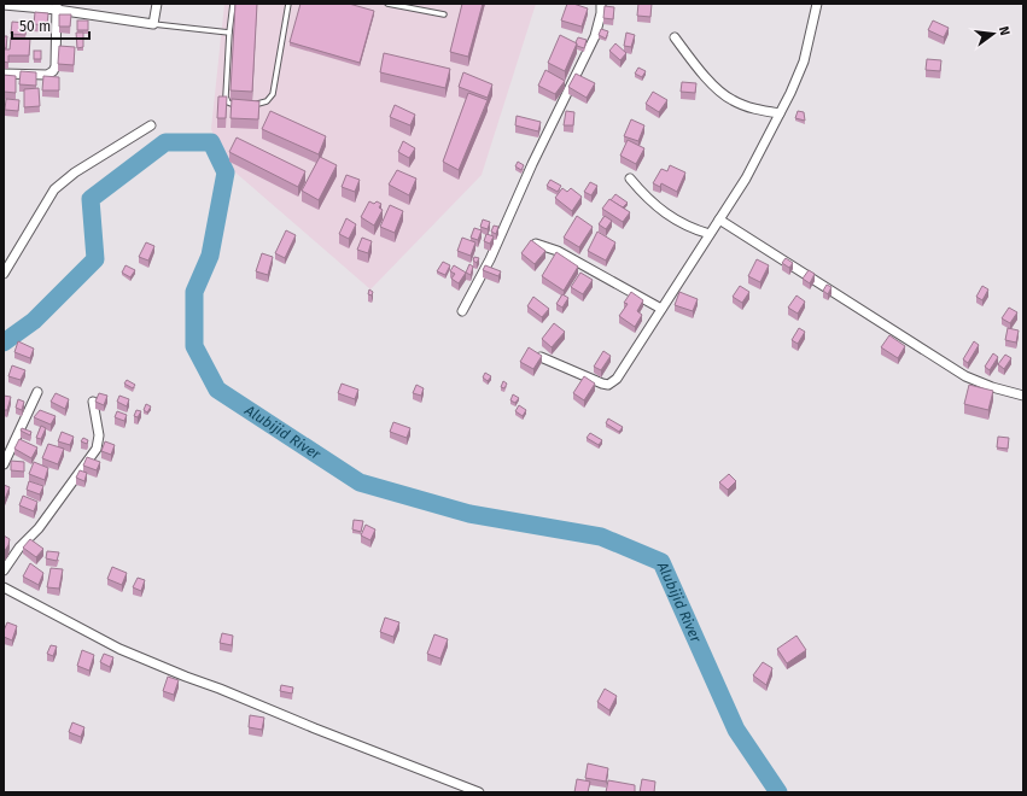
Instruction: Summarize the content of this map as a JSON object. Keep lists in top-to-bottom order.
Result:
{
  "water": ["Alubijid River"],
  "scale_bar": "50 m",
  "north": "right"
}
